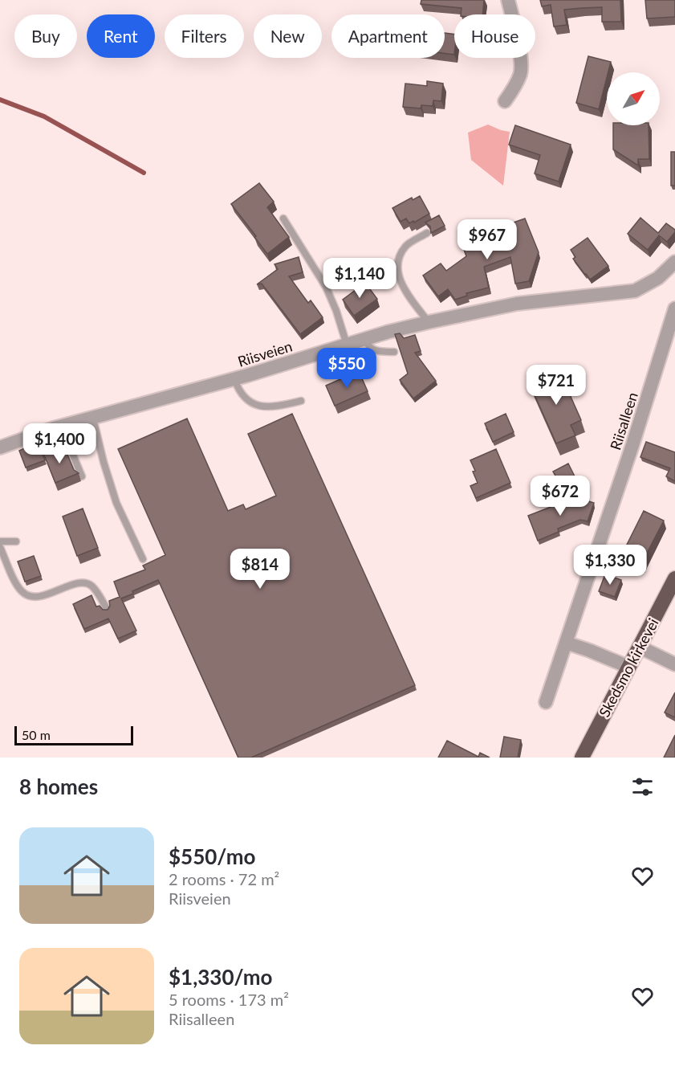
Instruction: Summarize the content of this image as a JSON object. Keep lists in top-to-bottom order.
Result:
{
  "streets": {
    "highway": ["Skedsmo kirkevei"],
    "street": ["Riisveien", "Riisalleen"]
  },
  "scale_bar": "50 m",
  "north": "top right",
  "page": {
    "chip": [
      "Buy",
      "Rent",
      "Filters",
      "New",
      "Apartment",
      "House"
    ],
    "price": [
      "$967",
      "$1,140",
      "$550",
      "$721",
      "$1,400",
      "$672",
      "$1,330",
      "$814"
    ],
    "scale": "50 m",
    "heading": "8 homes",
    "list": [
      {
        "name": "$550/mo",
        "note": "2 rooms · 72 m² · Riisveien"
      },
      {
        "name": "$1,330/mo",
        "note": "5 rooms · 173 m² · Riisalleen"
      }
    ]
  }
}
